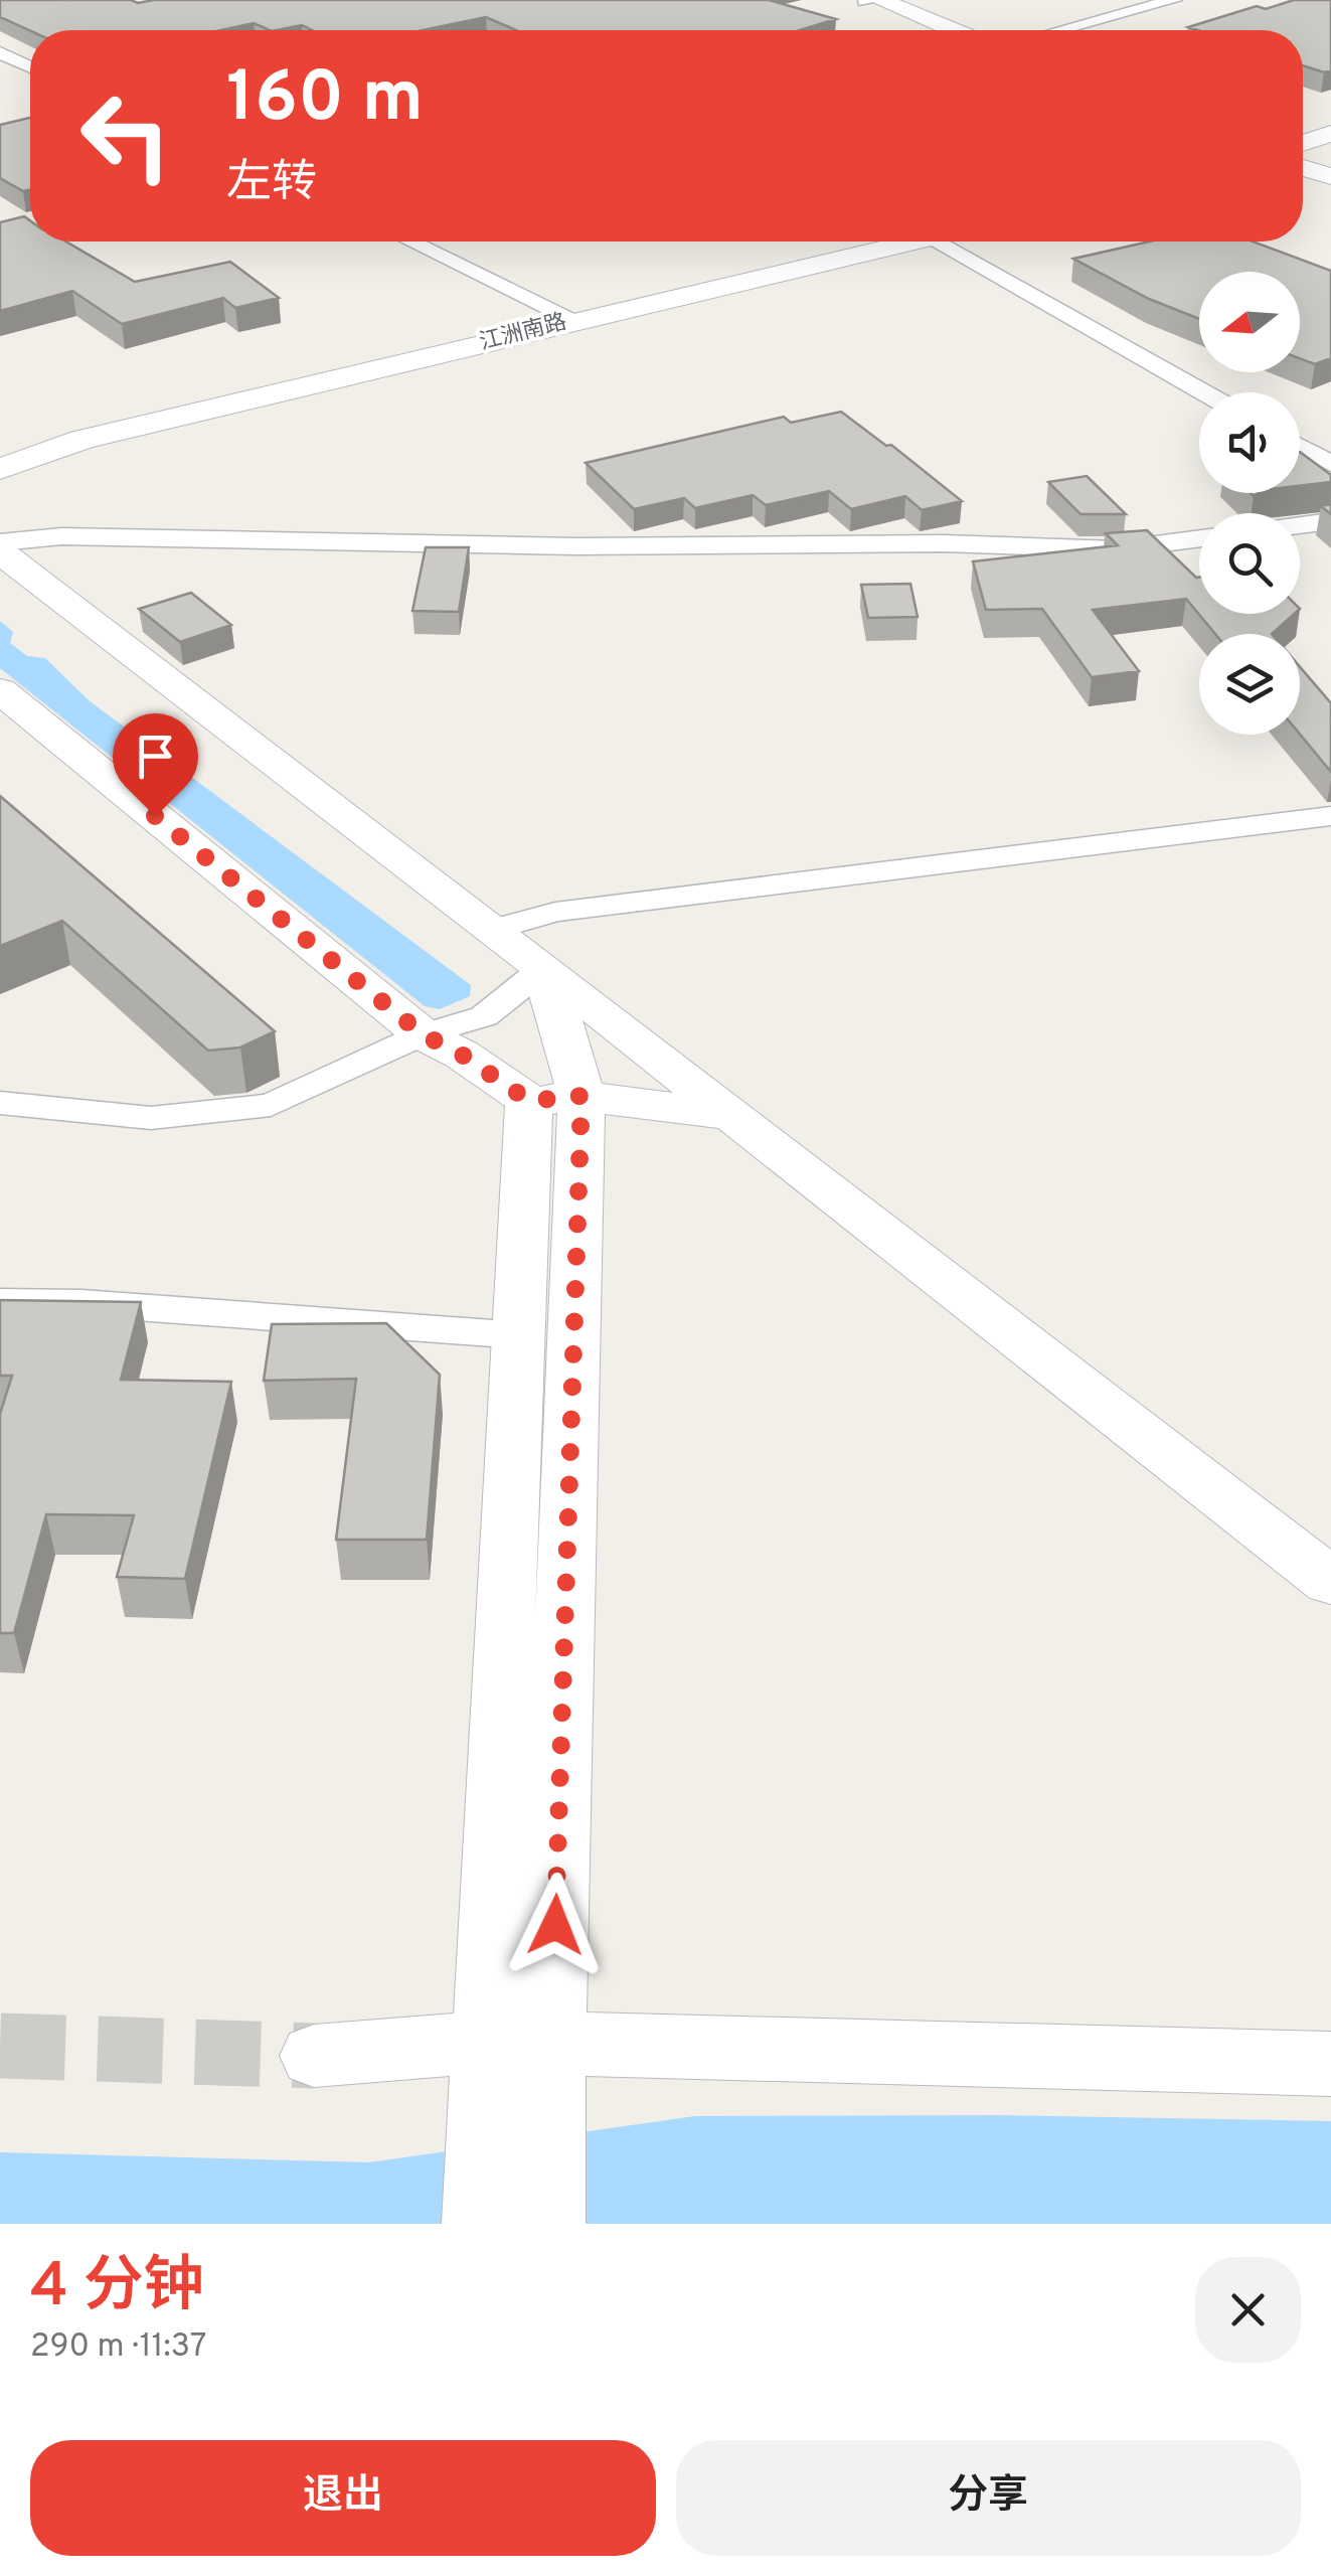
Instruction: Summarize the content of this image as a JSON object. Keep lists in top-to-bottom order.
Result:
{
  "streets": {
    "main road": ["江洲南路"]
  },
  "north": "left",
  "page": {
    "turn": ["160 m", "左转"],
    "heading": ["4 分钟", "290 m · 11:37"],
    "buttons": ["退出", "分享"]
  }
}
